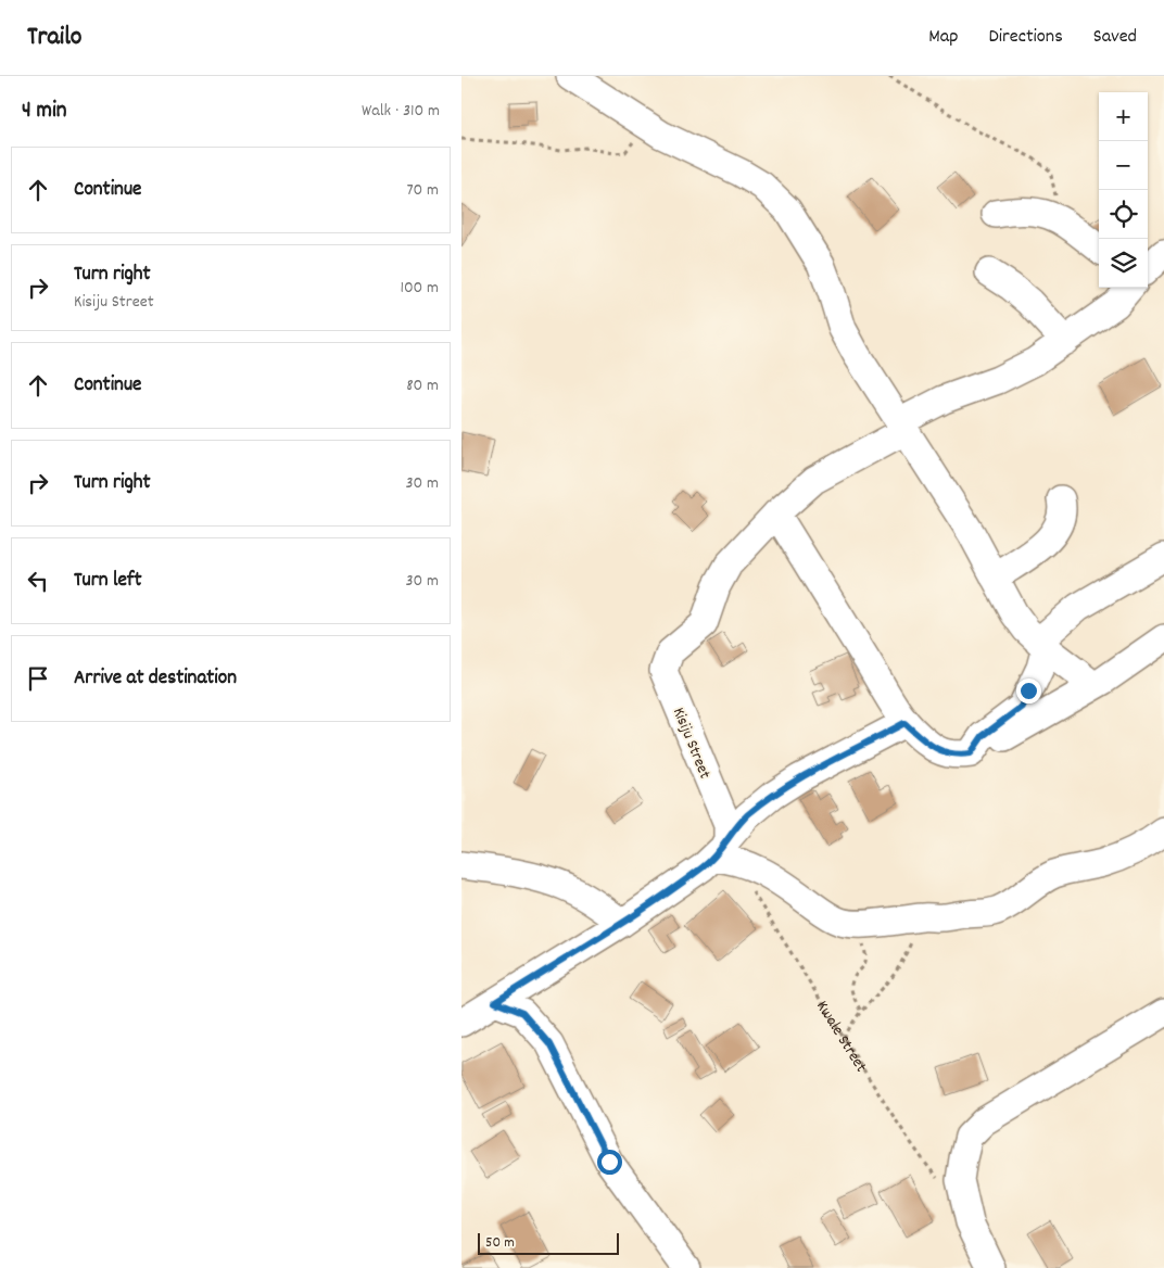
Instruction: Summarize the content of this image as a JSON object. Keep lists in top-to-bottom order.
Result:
{
  "streets": {
    "street": ["Kisiju Street"],
    "path": ["Kwale Street"]
  },
  "scale_bar": "50 m",
  "page": {
    "header": "Trailo",
    "nav": ["Map", "Directions", "Saved"],
    "heading": ["4 min", "Walk · 310 m"],
    "map_buttons": ["+", "−"],
    "list": [
      ["Continue", "70 m"],
      ["Turn right", "Kisiju Street", "100 m"],
      ["Continue", "80 m"],
      ["Turn right", "30 m"],
      ["Turn left", "30 m"],
      "Arrive at destination"
    ],
    "scale": "50 m"
  }
}
